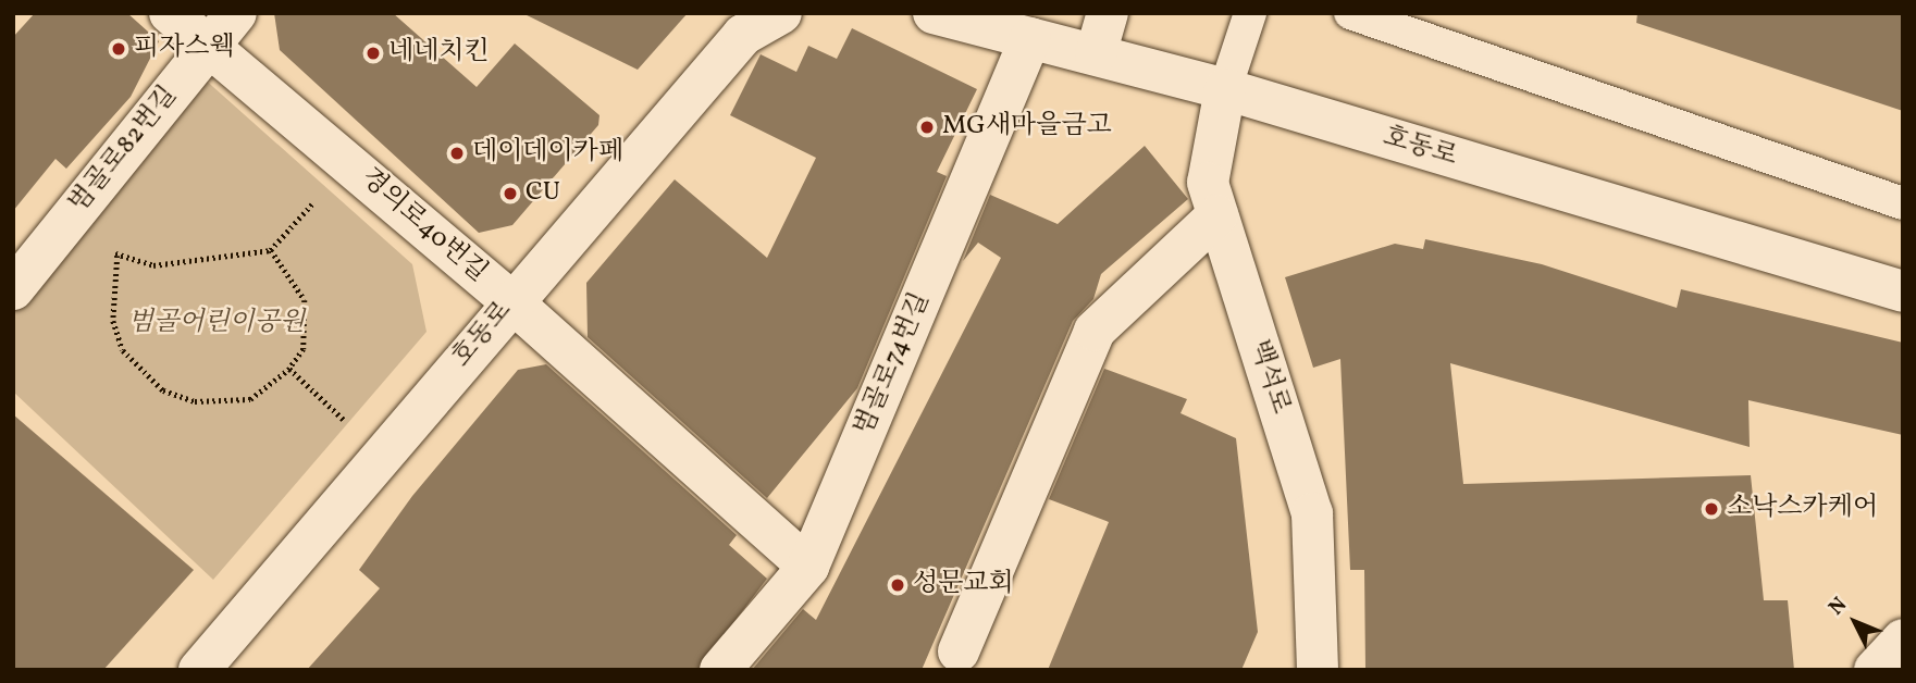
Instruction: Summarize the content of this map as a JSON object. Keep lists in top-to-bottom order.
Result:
{
  "streets": {
    "street": [
      "호동로",
      "범골로82번길",
      "경의로40번길",
      "범골로74번길",
      "백석로"
    ]
  },
  "crossings": [
    ["호동로", "경의로40번길"],
    ["호동로", "범골로74번길"],
    ["호동로", "백석로"],
    ["범골로82번길", "경의로40번길"],
    ["경의로40번길", "범골로74번길"]
  ],
  "parks": ["범골어린이공원"],
  "places": [
    "피자스웩",
    "네네치킨",
    "MG새마을금고",
    "데이데이카페",
    "CU",
    "소낙스카케어",
    "성문교회"
  ],
  "north": "top left"
}
